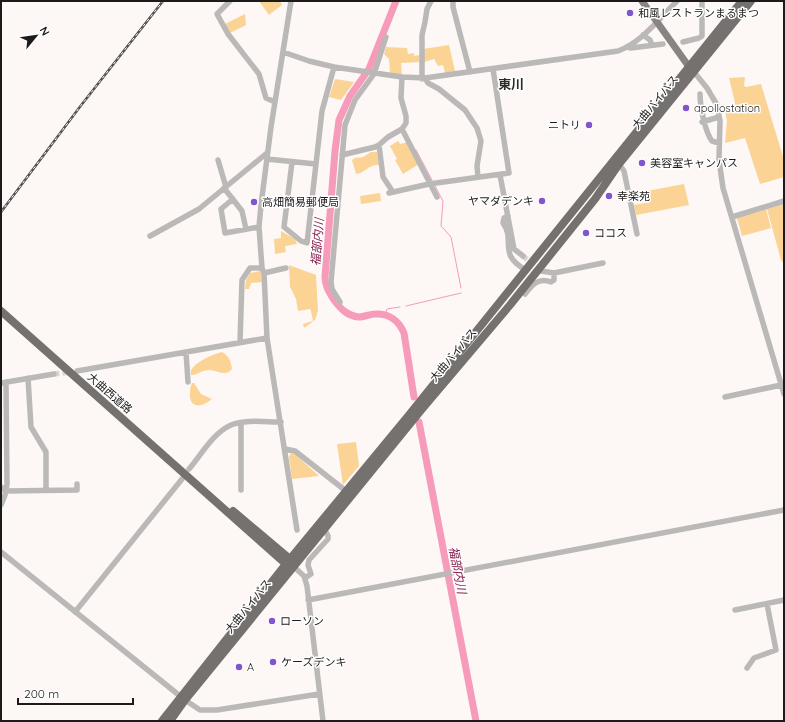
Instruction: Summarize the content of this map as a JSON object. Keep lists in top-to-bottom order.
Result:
{
  "streets": {
    "highway": ["大曲バイパス", "大曲西道路"]
  },
  "crossings": [
    ["大曲バイパス", "大曲西道路"]
  ],
  "districts": ["東川"],
  "water": ["福部内川"],
  "places": [
    "和風レストランまるまつ",
    "apollostation",
    "ニトリ",
    "美容室キャンパス",
    "幸楽苑",
    "ヤマダデンキ",
    "高畑簡易郵便局",
    "ココス",
    "ローソン",
    "ケーズデンキ",
    "A"
  ],
  "scale_bar": "200 m",
  "north": "top right"
}
